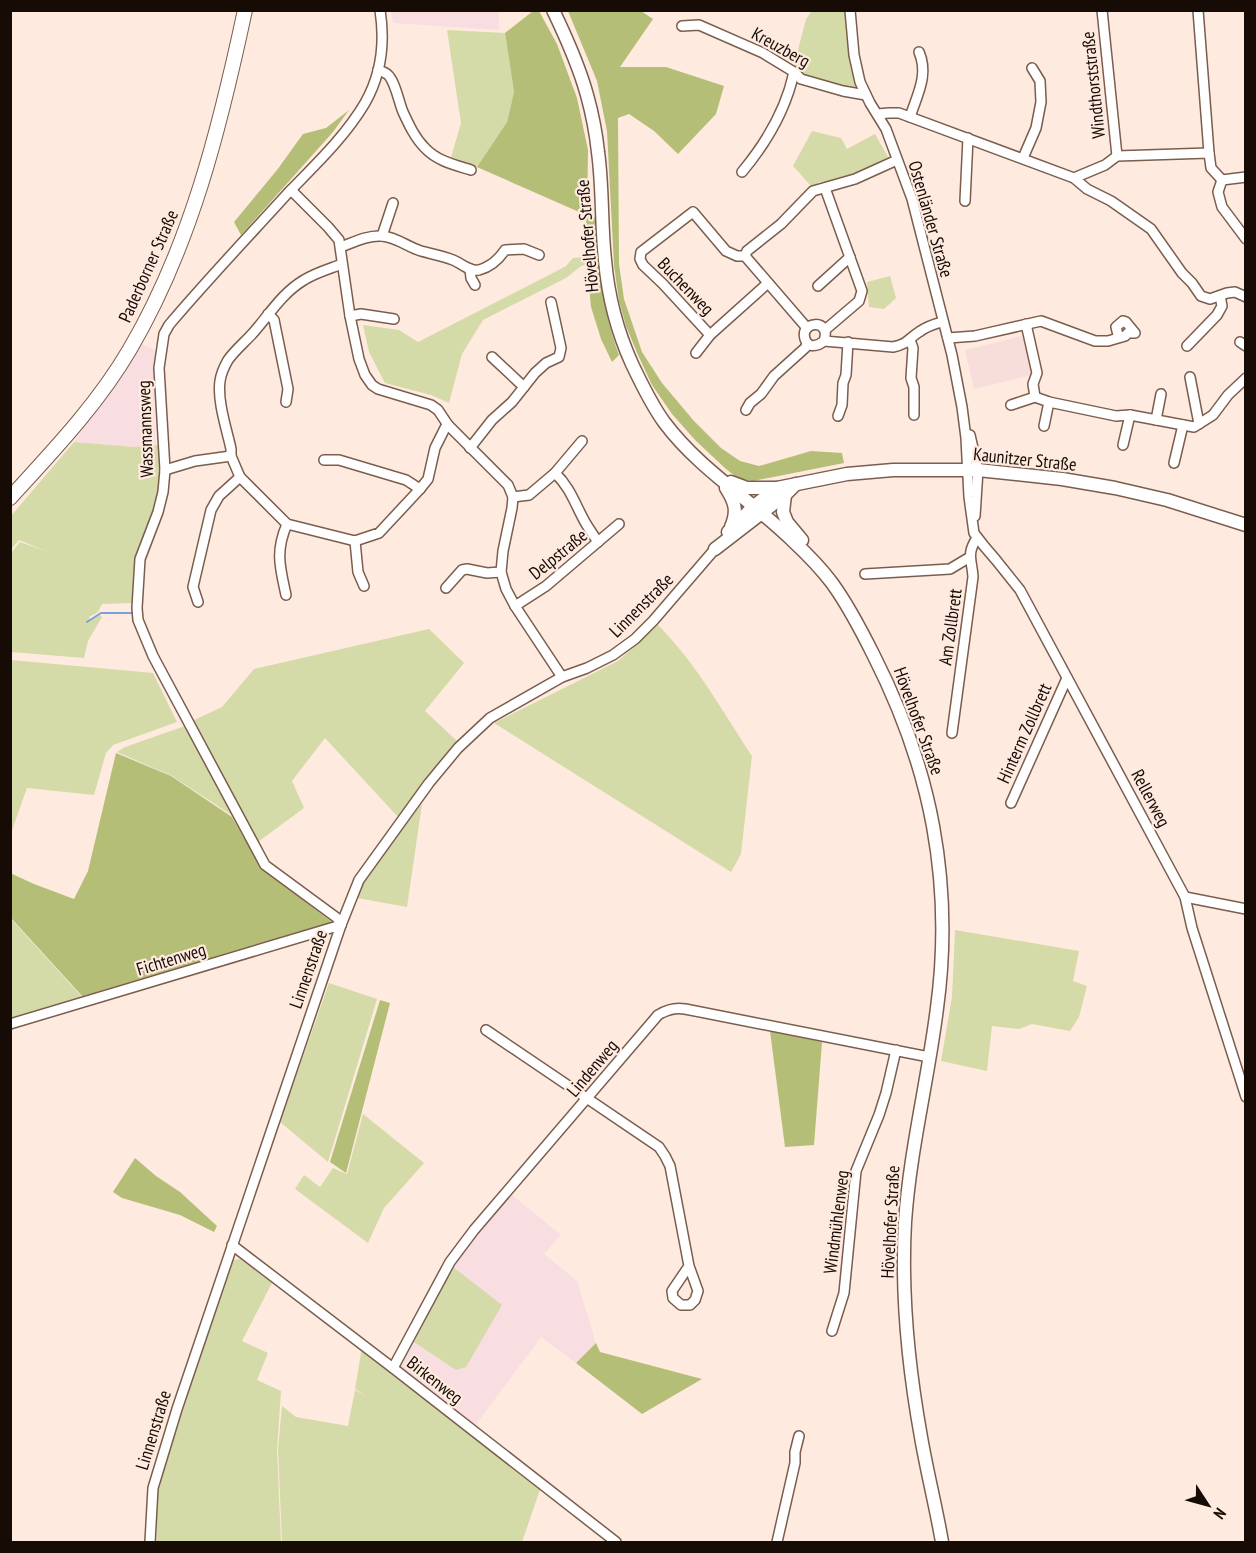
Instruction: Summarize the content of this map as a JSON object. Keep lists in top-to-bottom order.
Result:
{
  "streets": {
    "main road": ["Hövelhofer Straße", "Paderborner Straße", "Kaunitzer Straße"],
    "street": [
      "Kreuzberg",
      "Windthorststraße",
      "Ostenländer Straße",
      "Buchenweg",
      "Wassmannsweg",
      "Delpstraße",
      "Linnenstraße",
      "Am Zollbrett",
      "Hinterm Zollbrett",
      "Rellerweg",
      "Fichtenweg",
      "Lindenweg",
      "Windmühlenweg",
      "Birkenweg"
    ]
  },
  "crossings": [
    ["Kreuzberg", "Ostenländer Straße"],
    ["Ostenländer Straße", "Kaunitzer Straße"],
    ["Hövelhofer Straße", "Lindenweg"],
    ["Wassmannsweg", "Linnenstraße"],
    ["Wassmannsweg", "Fichtenweg"],
    ["Linnenstraße", "Fichtenweg"],
    ["Linnenstraße", "Birkenweg"],
    ["Am Zollbrett", "Rellerweg"],
    ["Hinterm Zollbrett", "Rellerweg"],
    ["Lindenweg", "Windmühlenweg"],
    ["Lindenweg", "Birkenweg"]
  ],
  "north": "bottom right"
}
